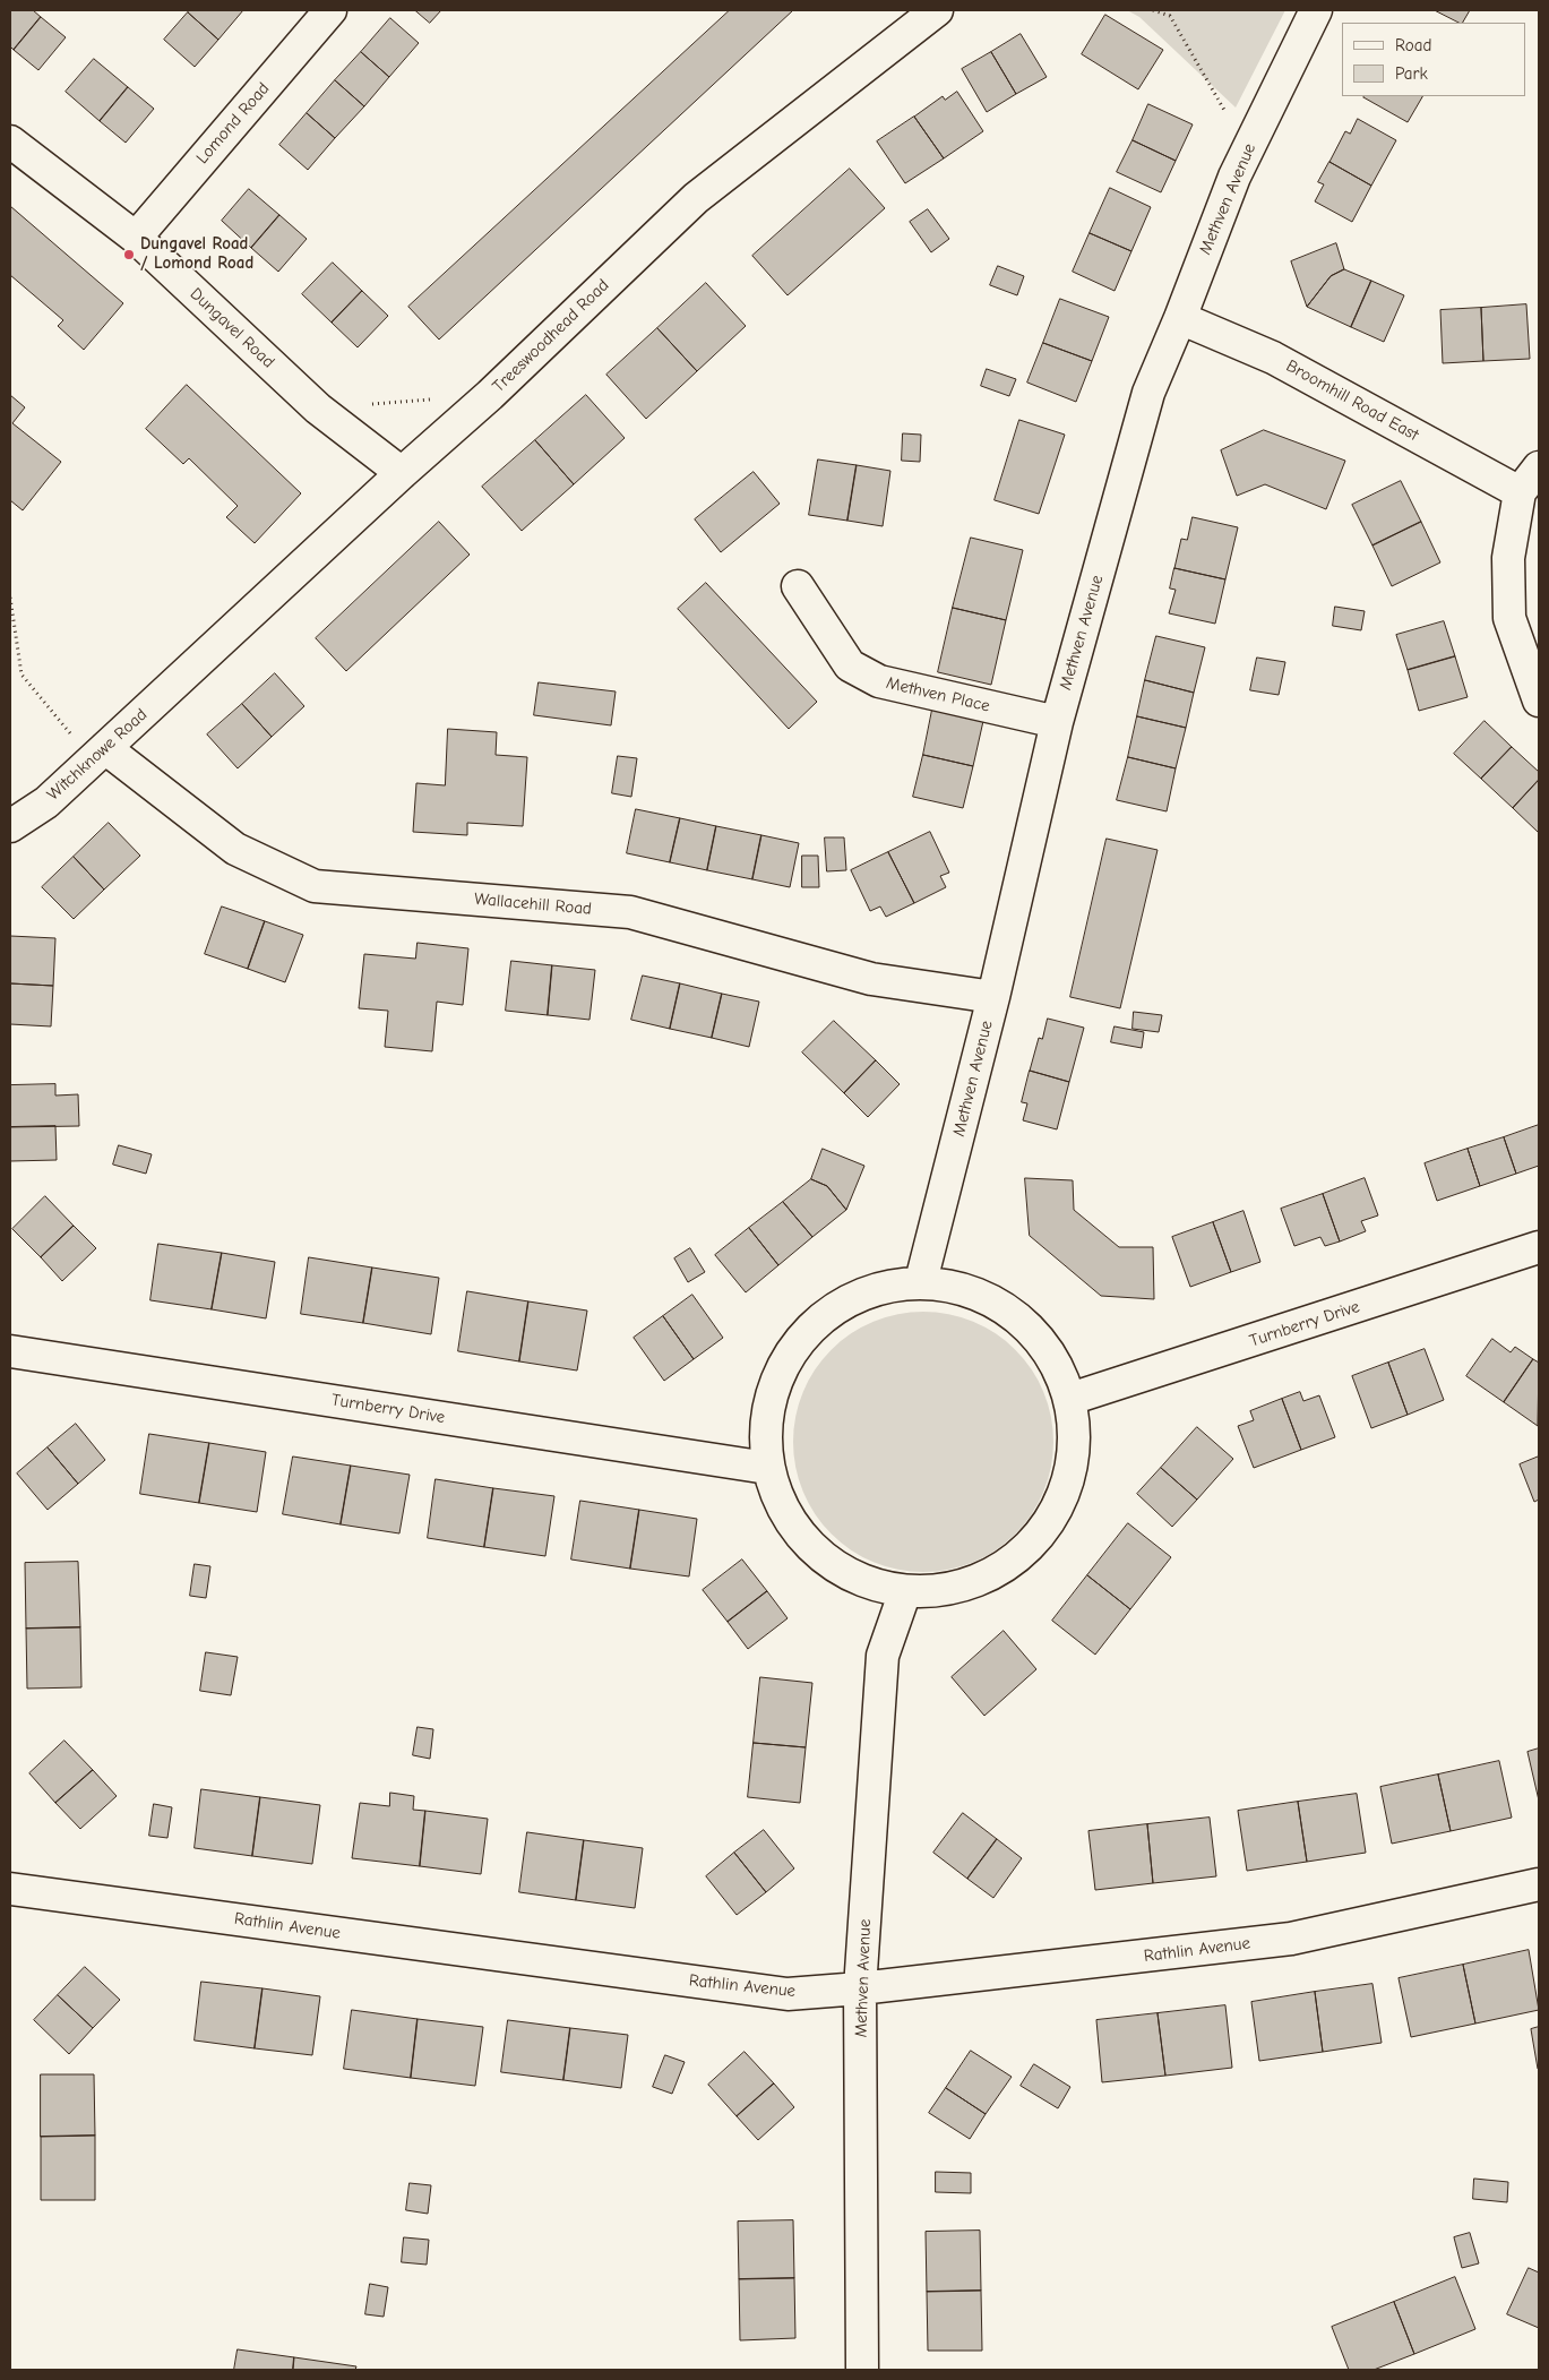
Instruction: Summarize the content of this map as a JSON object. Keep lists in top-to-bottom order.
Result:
{
  "streets": {
    "street": [
      "Lomond Road",
      "Methven Avenue",
      "Dungavel Road",
      "Treeswoodhead Road",
      "Broomhill Road East",
      "Methven Place",
      "Witchknowe Road",
      "Wallacehill Road",
      "Turnberry Drive",
      "Rathlin Avenue"
    ]
  },
  "crossings": [
    ["Lomond Road", "Dungavel Road"],
    ["Methven Avenue", "Broomhill Road East"],
    ["Methven Avenue", "Methven Place"],
    ["Methven Avenue", "Wallacehill Road"],
    ["Methven Avenue", "Rathlin Avenue"],
    ["Dungavel Road", "Treeswoodhead Road"],
    ["Treeswoodhead Road", "Witchknowe Road"],
    ["Witchknowe Road", "Wallacehill Road"]
  ],
  "places": ["Dungavel Road / Lomond Road"],
  "legend": ["Road", "Park"]
}
